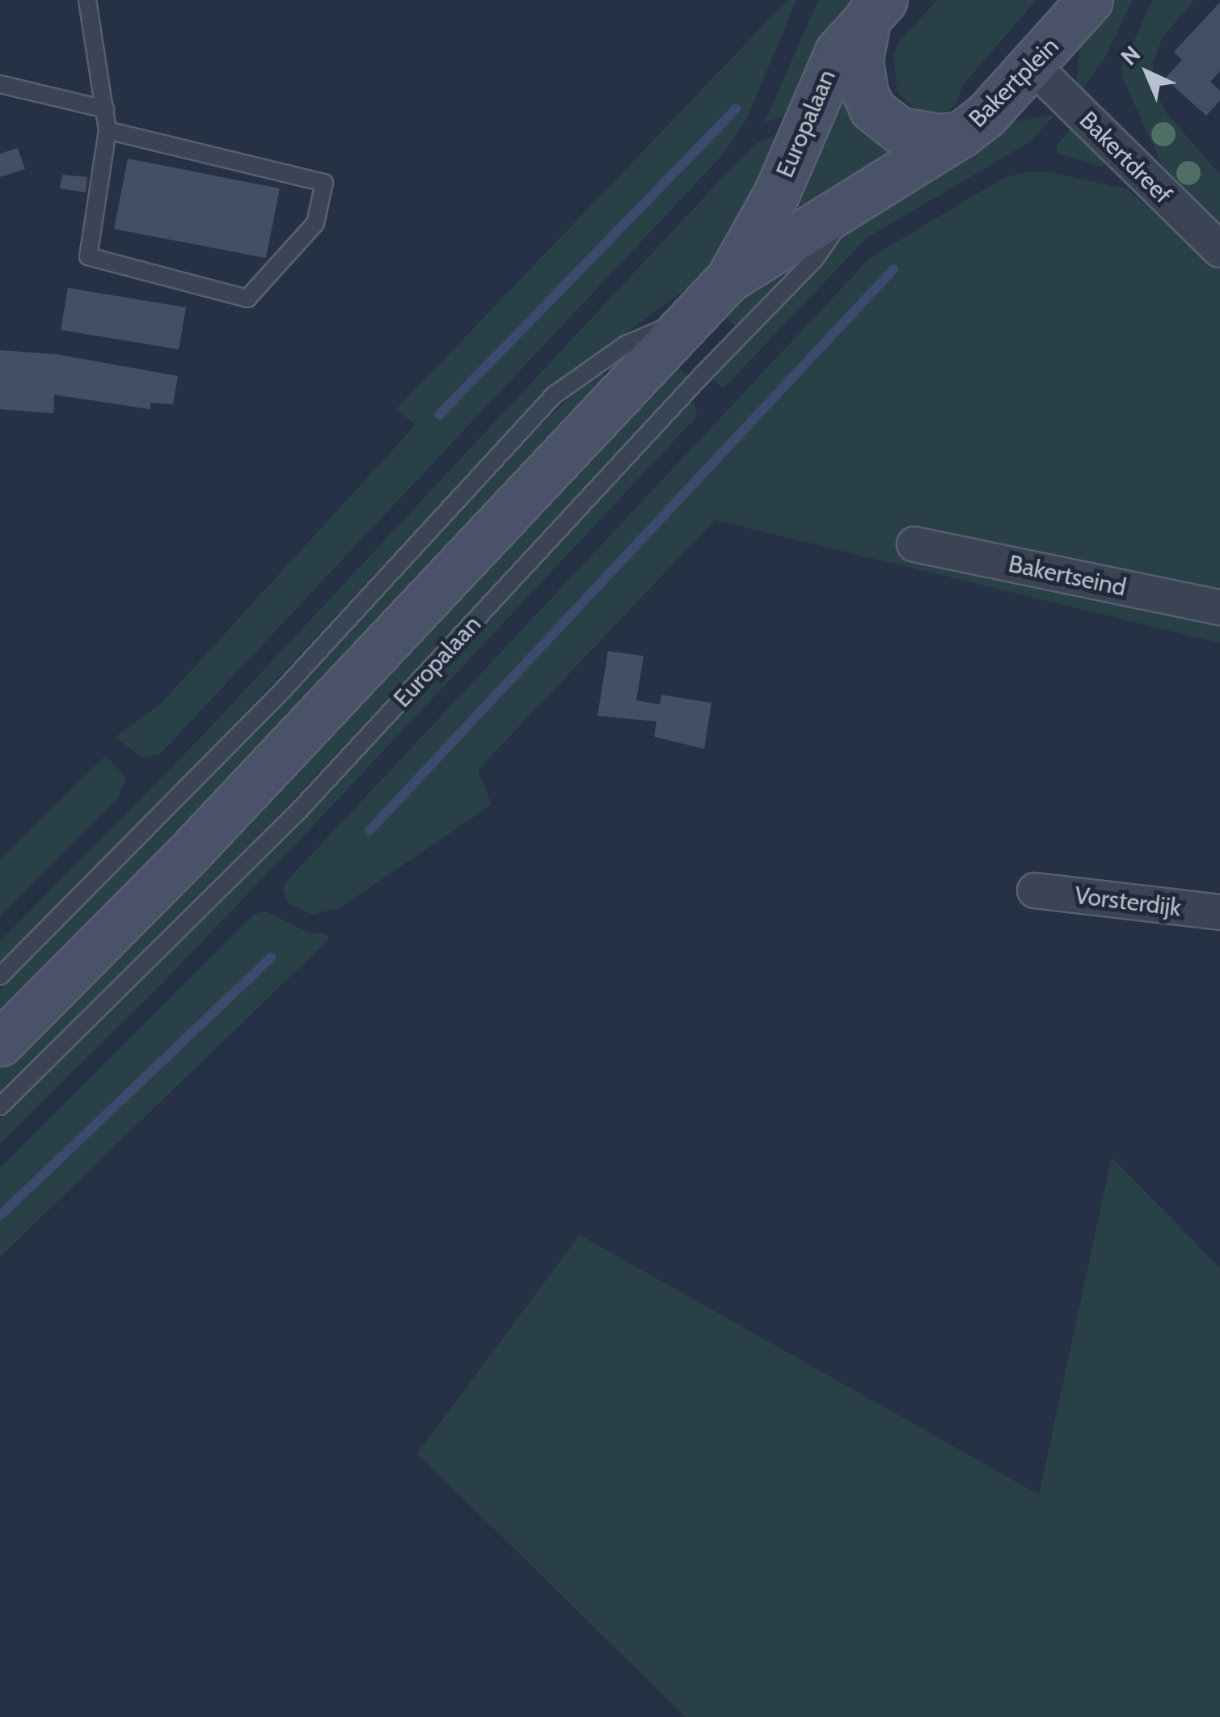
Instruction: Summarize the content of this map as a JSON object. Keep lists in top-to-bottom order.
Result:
{
  "streets": {
    "main road": ["Bakertplein", "Europalaan"],
    "street": ["Bakertdreef", "Bakertseind", "Vorsterdijk"]
  },
  "crossings": [
    ["Bakertplein", "Europalaan"],
    ["Bakertplein", "Bakertdreef"]
  ],
  "north": "top left"
}
